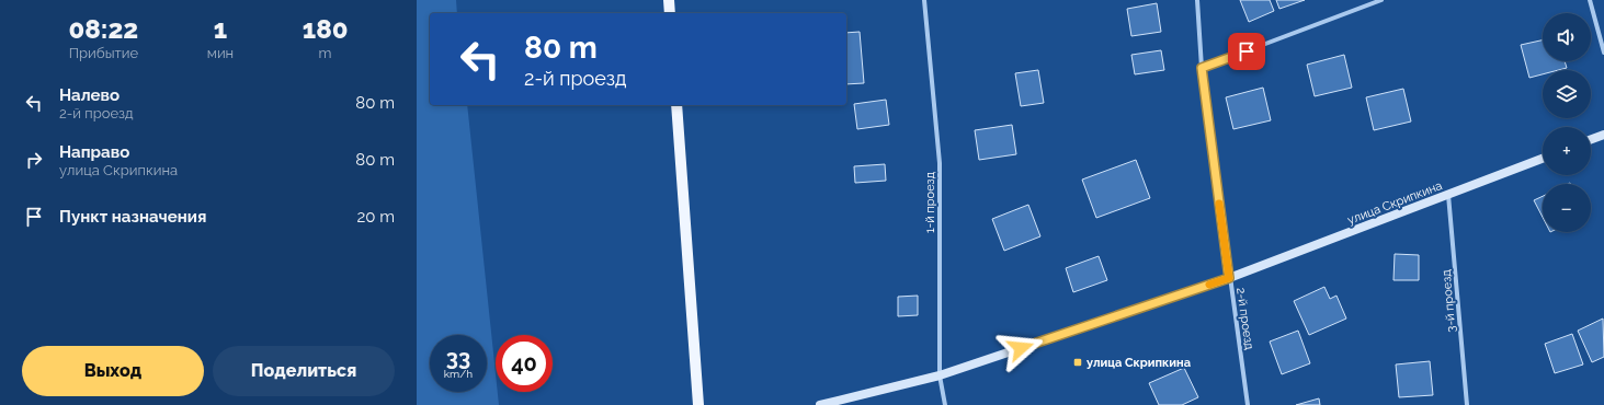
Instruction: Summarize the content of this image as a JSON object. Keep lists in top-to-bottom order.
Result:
{
  "streets": {
    "street": [
      "1-й проезд",
      "улица Скрипкина",
      "3-й проезд",
      "2-й проезд"
    ]
  },
  "crossings": [
    ["1-й проезд", "улица Скрипкина"],
    ["улица Скрипкина", "3-й проезд"],
    ["улица Скрипкина", "2-й проезд"]
  ],
  "places": {
    "transit": ["улица Скрипкина"]
  },
  "page": {
    "eta": [
      "08:22",
      "Прибытие",
      "1",
      "мин",
      "180",
      "m"
    ],
    "map_buttons": ["+", "−"],
    "turn": ["80 m", "2-й проезд"],
    "list": [
      {
        "name": "Налево",
        "note": "2-й проезд",
        "value": "80 m"
      },
      {
        "name": "Направо",
        "note": "улица Скрипкина",
        "value": "80 m"
      },
      {
        "name": "Пункт назначения",
        "value": "20 m"
      }
    ],
    "speed": "33 km/h",
    "limit": "40",
    "buttons": ["Выход", "Поделиться"]
  }
}
